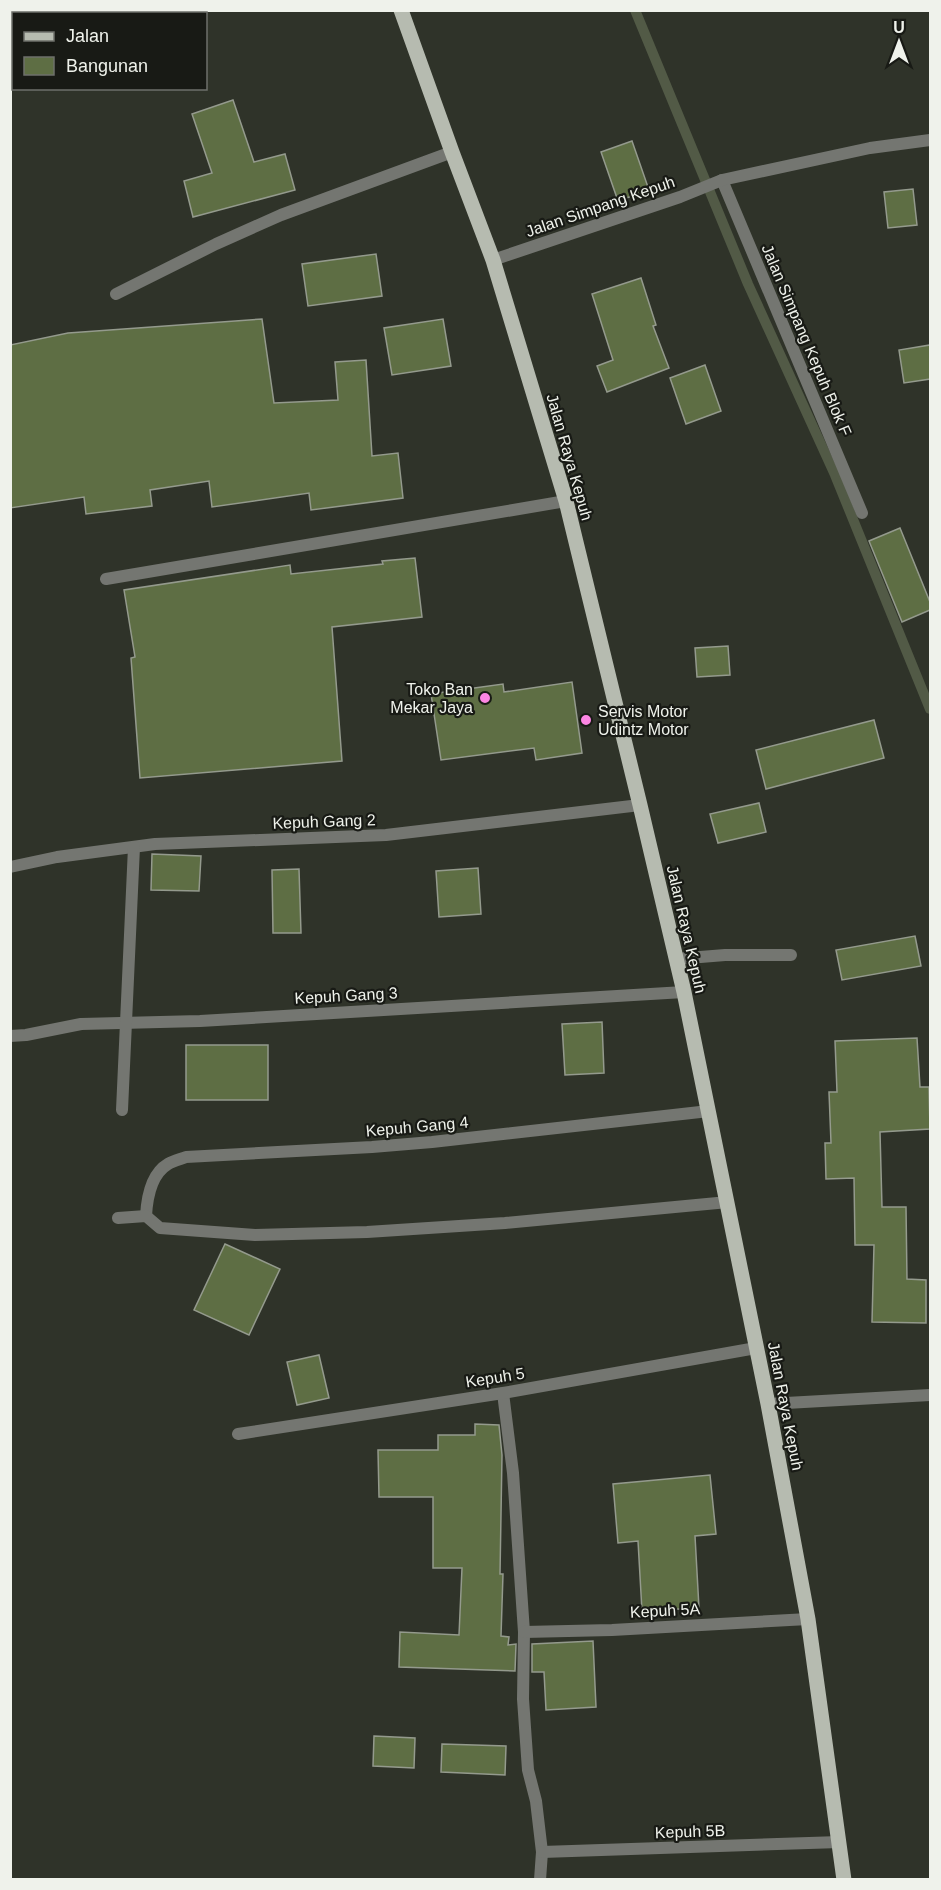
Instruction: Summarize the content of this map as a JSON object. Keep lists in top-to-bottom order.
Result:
{
  "streets": {
    "main road": ["Jalan Raya Kepuh"],
    "street": [
      "Jalan Simpang Kepuh",
      "Jalan Simpang Kepuh Blok F",
      "Kepuh Gang 2",
      "Kepuh Gang 3",
      "Kepuh Gang 4",
      "Kepuh 5",
      "Kepuh 5A",
      "Kepuh 5B"
    ]
  },
  "crossings": [
    ["Jalan Simpang Kepuh", "Jalan Simpang Kepuh Blok F"],
    ["Jalan Simpang Kepuh", "Jalan Raya Kepuh"],
    ["Jalan Raya Kepuh", "Kepuh Gang 2"],
    ["Jalan Raya Kepuh", "Kepuh Gang 3"],
    ["Jalan Raya Kepuh", "Kepuh Gang 4"],
    ["Jalan Raya Kepuh", "Kepuh 5"],
    ["Jalan Raya Kepuh", "Kepuh 5A"],
    ["Jalan Raya Kepuh", "Kepuh 5B"]
  ],
  "places": ["Toko Ban Mekar Jaya", "Servis Motor Udintz Motor"],
  "legend": ["Jalan", "Bangunan"],
  "north": "top"
}
